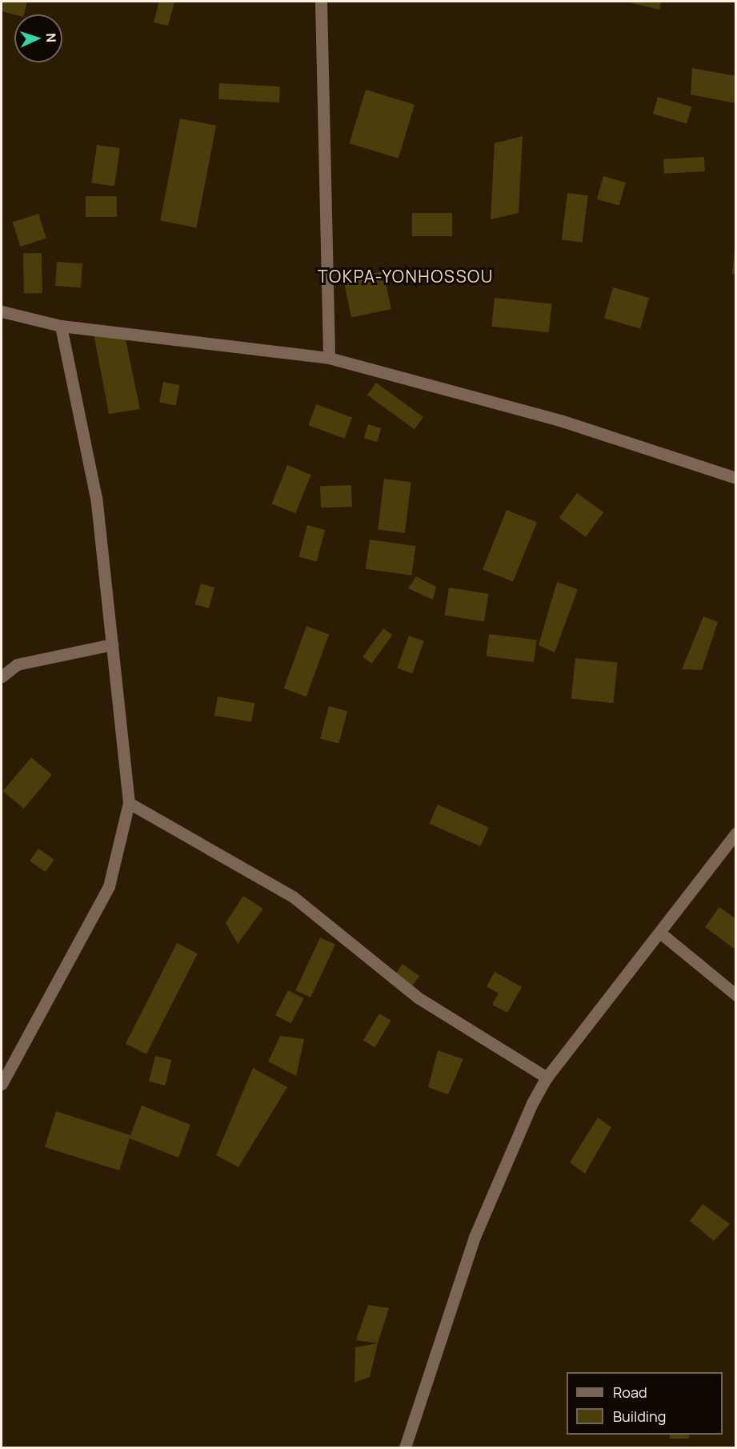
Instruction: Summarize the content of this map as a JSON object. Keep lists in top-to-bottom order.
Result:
{
  "districts": ["TOKPA-YONHOSSOU"],
  "legend": ["Road", "Building"],
  "north": "right"
}
